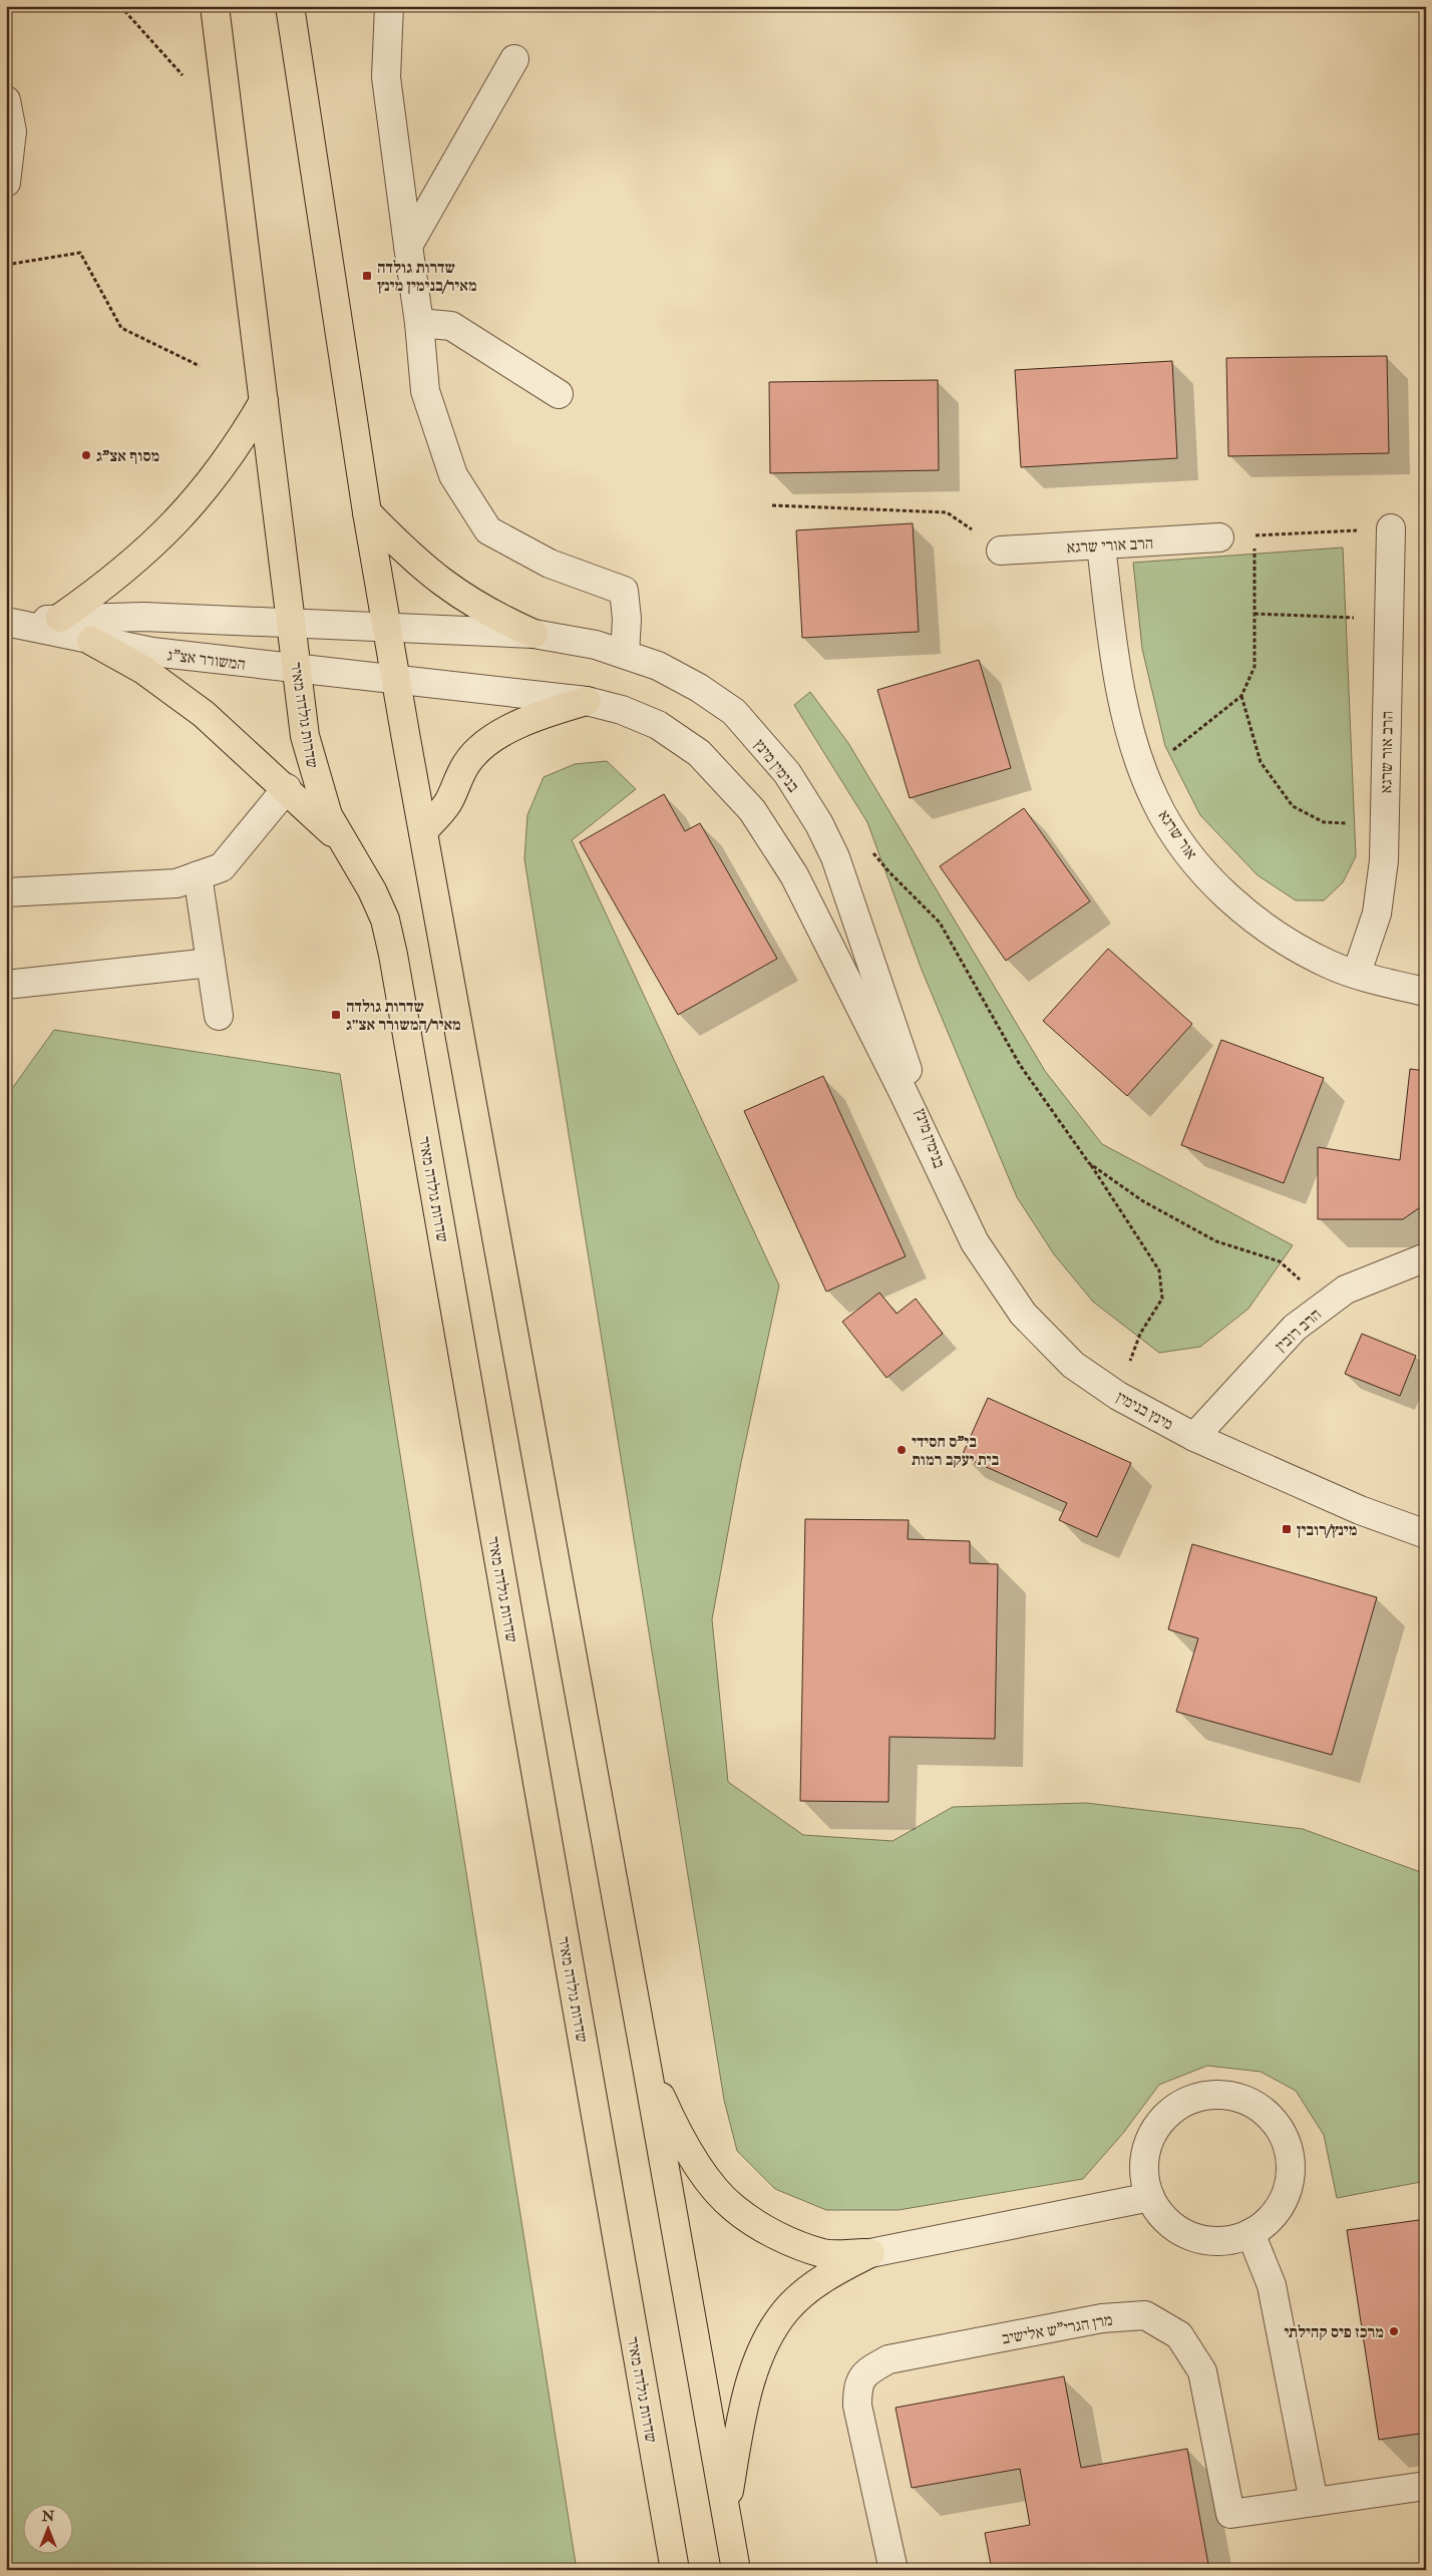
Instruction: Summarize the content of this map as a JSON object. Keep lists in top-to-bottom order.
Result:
{
  "streets": {
    "main road": ["שדרות גולדה מאיר"],
    "street": [
      "הרב אורי שרגא",
      "המשורר אצ\"ג",
      "הרב אור שרגא",
      "בנימין מינץ",
      "אור שרגא",
      "הרב רובין",
      "מינץ בנימין",
      "מרן הגרי\"ש אלישיב"
    ]
  },
  "crossings": [
    ["הרב אורי שרגא", "אור שרגא"],
    ["המשורר אצ\"ג", "שדרות גולדה מאיר"],
    ["המשורר אצ\"ג", "בנימין מינץ"],
    ["הרב אור שרגא", "אור שרגא"],
    ["בנימין מינץ", "מינץ בנימין"],
    ["הרב רובין", "מינץ בנימין"]
  ],
  "places": {
    "transit": ["שדרות גולדה מאיר/בנימין מינץ", "שדרות גולדה מאיר/המשורר אצ״ג", "מינץ/רובין"],
    "other": ["מסוף אצ\"ג", "בי\"ס חסידי בית יעקב רמות", "מרכז פיס קהילתי"]
  },
  "north": "top"
}
